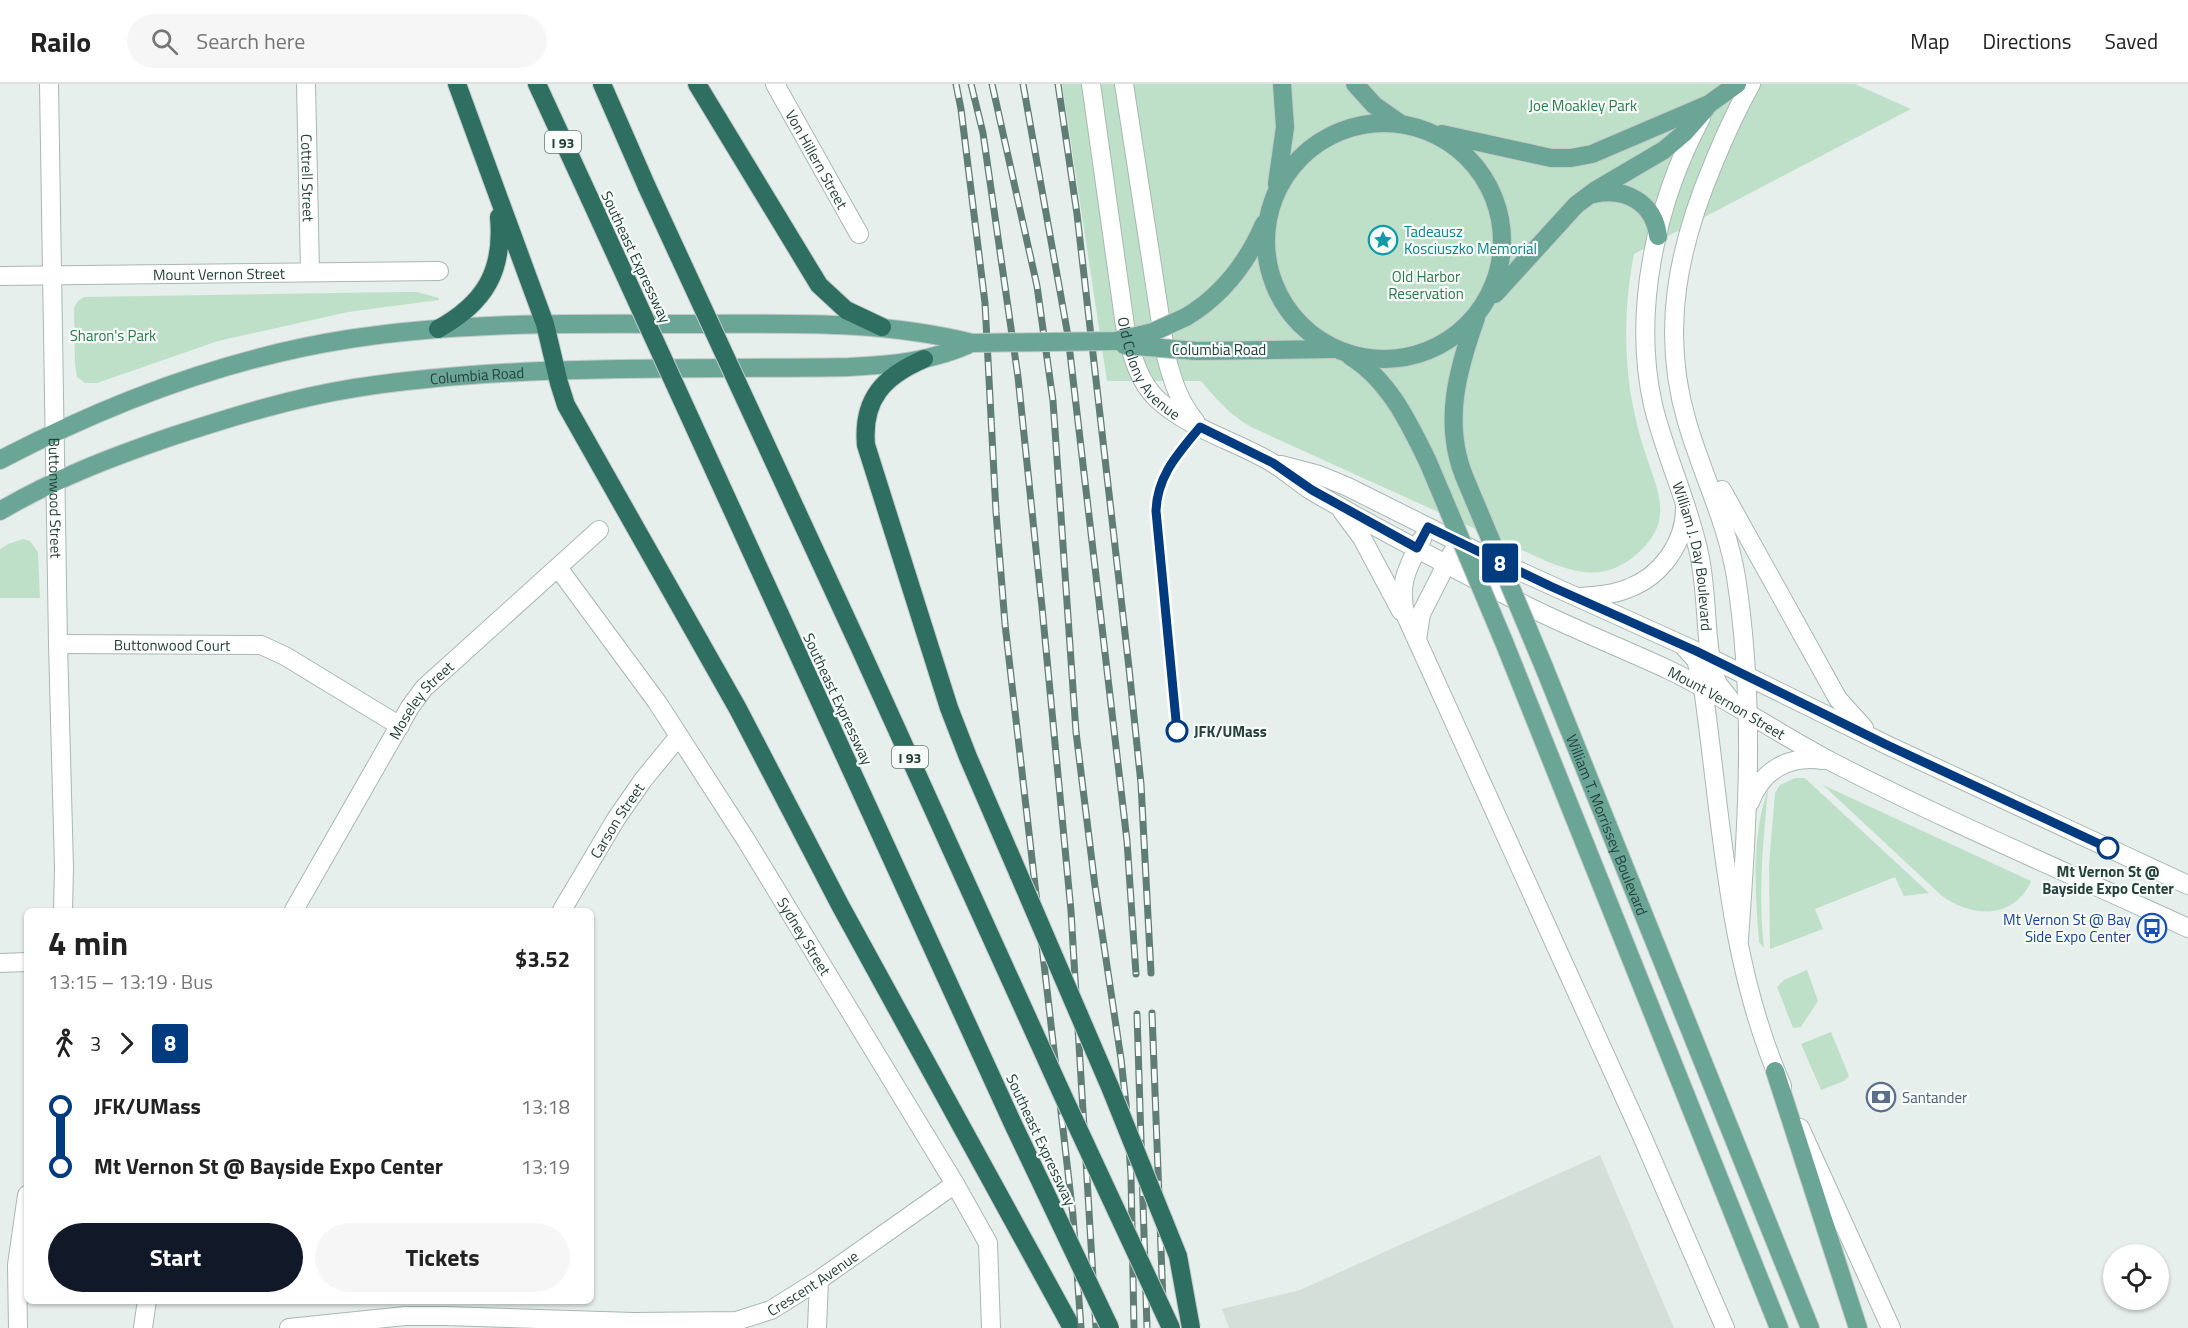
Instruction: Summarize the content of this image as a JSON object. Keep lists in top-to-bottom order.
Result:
{
  "streets": {
    "highway": ["I 93", "Southeast Expressway"],
    "main road": ["Columbia Road", "William J. Day Boulevard", "William T. Morrissey Boulevard"],
    "street": [
      "Von Hillern Street",
      "Cottrell Street",
      "Mount Vernon Street",
      "Old Colony Avenue",
      "Buttonwood Street",
      "Buttonwood Court",
      "Moseley Street",
      "Carson Street",
      "Sydney Street",
      "Crescent Avenue"
    ]
  },
  "crossings": [
    ["Cottrell Street", "Mount Vernon Street"],
    ["Mount Vernon Street", "Old Colony Avenue"],
    ["Mount Vernon Street", "Buttonwood Street"],
    ["Mount Vernon Street", "William J. Day Boulevard"],
    ["Columbia Road", "Buttonwood Street"],
    ["Columbia Road", "William J. Day Boulevard"],
    ["Columbia Road", "William T. Morrissey Boulevard"],
    ["Buttonwood Street", "Buttonwood Court"],
    ["William J. Day Boulevard", "William T. Morrissey Boulevard"],
    ["Buttonwood Court", "Moseley Street"],
    ["Moseley Street", "Sydney Street"],
    ["Carson Street", "Sydney Street"],
    ["Sydney Street", "Crescent Avenue"]
  ],
  "parks": ["Joe Moakley Park", "Old Harbor Reservation", "Sharon's Park"],
  "places": {
    "place": ["Tadeausz Kosciuszko Memorial"],
    "other": ["JFK/UMass", "Mt Vernon St @ Bayside Expo Center"],
    "bus stop": ["Mt Vernon St @ Bay Side Expo Center"],
    "bank": ["Santander"]
  },
  "lines": ["bus line 8"],
  "page": {
    "header": "Railo",
    "search": "Search here",
    "nav": ["Map", "Directions", "Saved"],
    "on_map": "8",
    "heading": ["4 min", "13:15 – 13:19 · Bus", "$3.52"],
    "legs": ["3", "8"],
    "list": [
      {
        "name": "JFK/UMass",
        "value": "13:18"
      },
      {
        "name": "Mt Vernon St @ Bayside Expo Center",
        "value": "13:19"
      }
    ],
    "buttons": ["Start", "Tickets"]
  }
}
